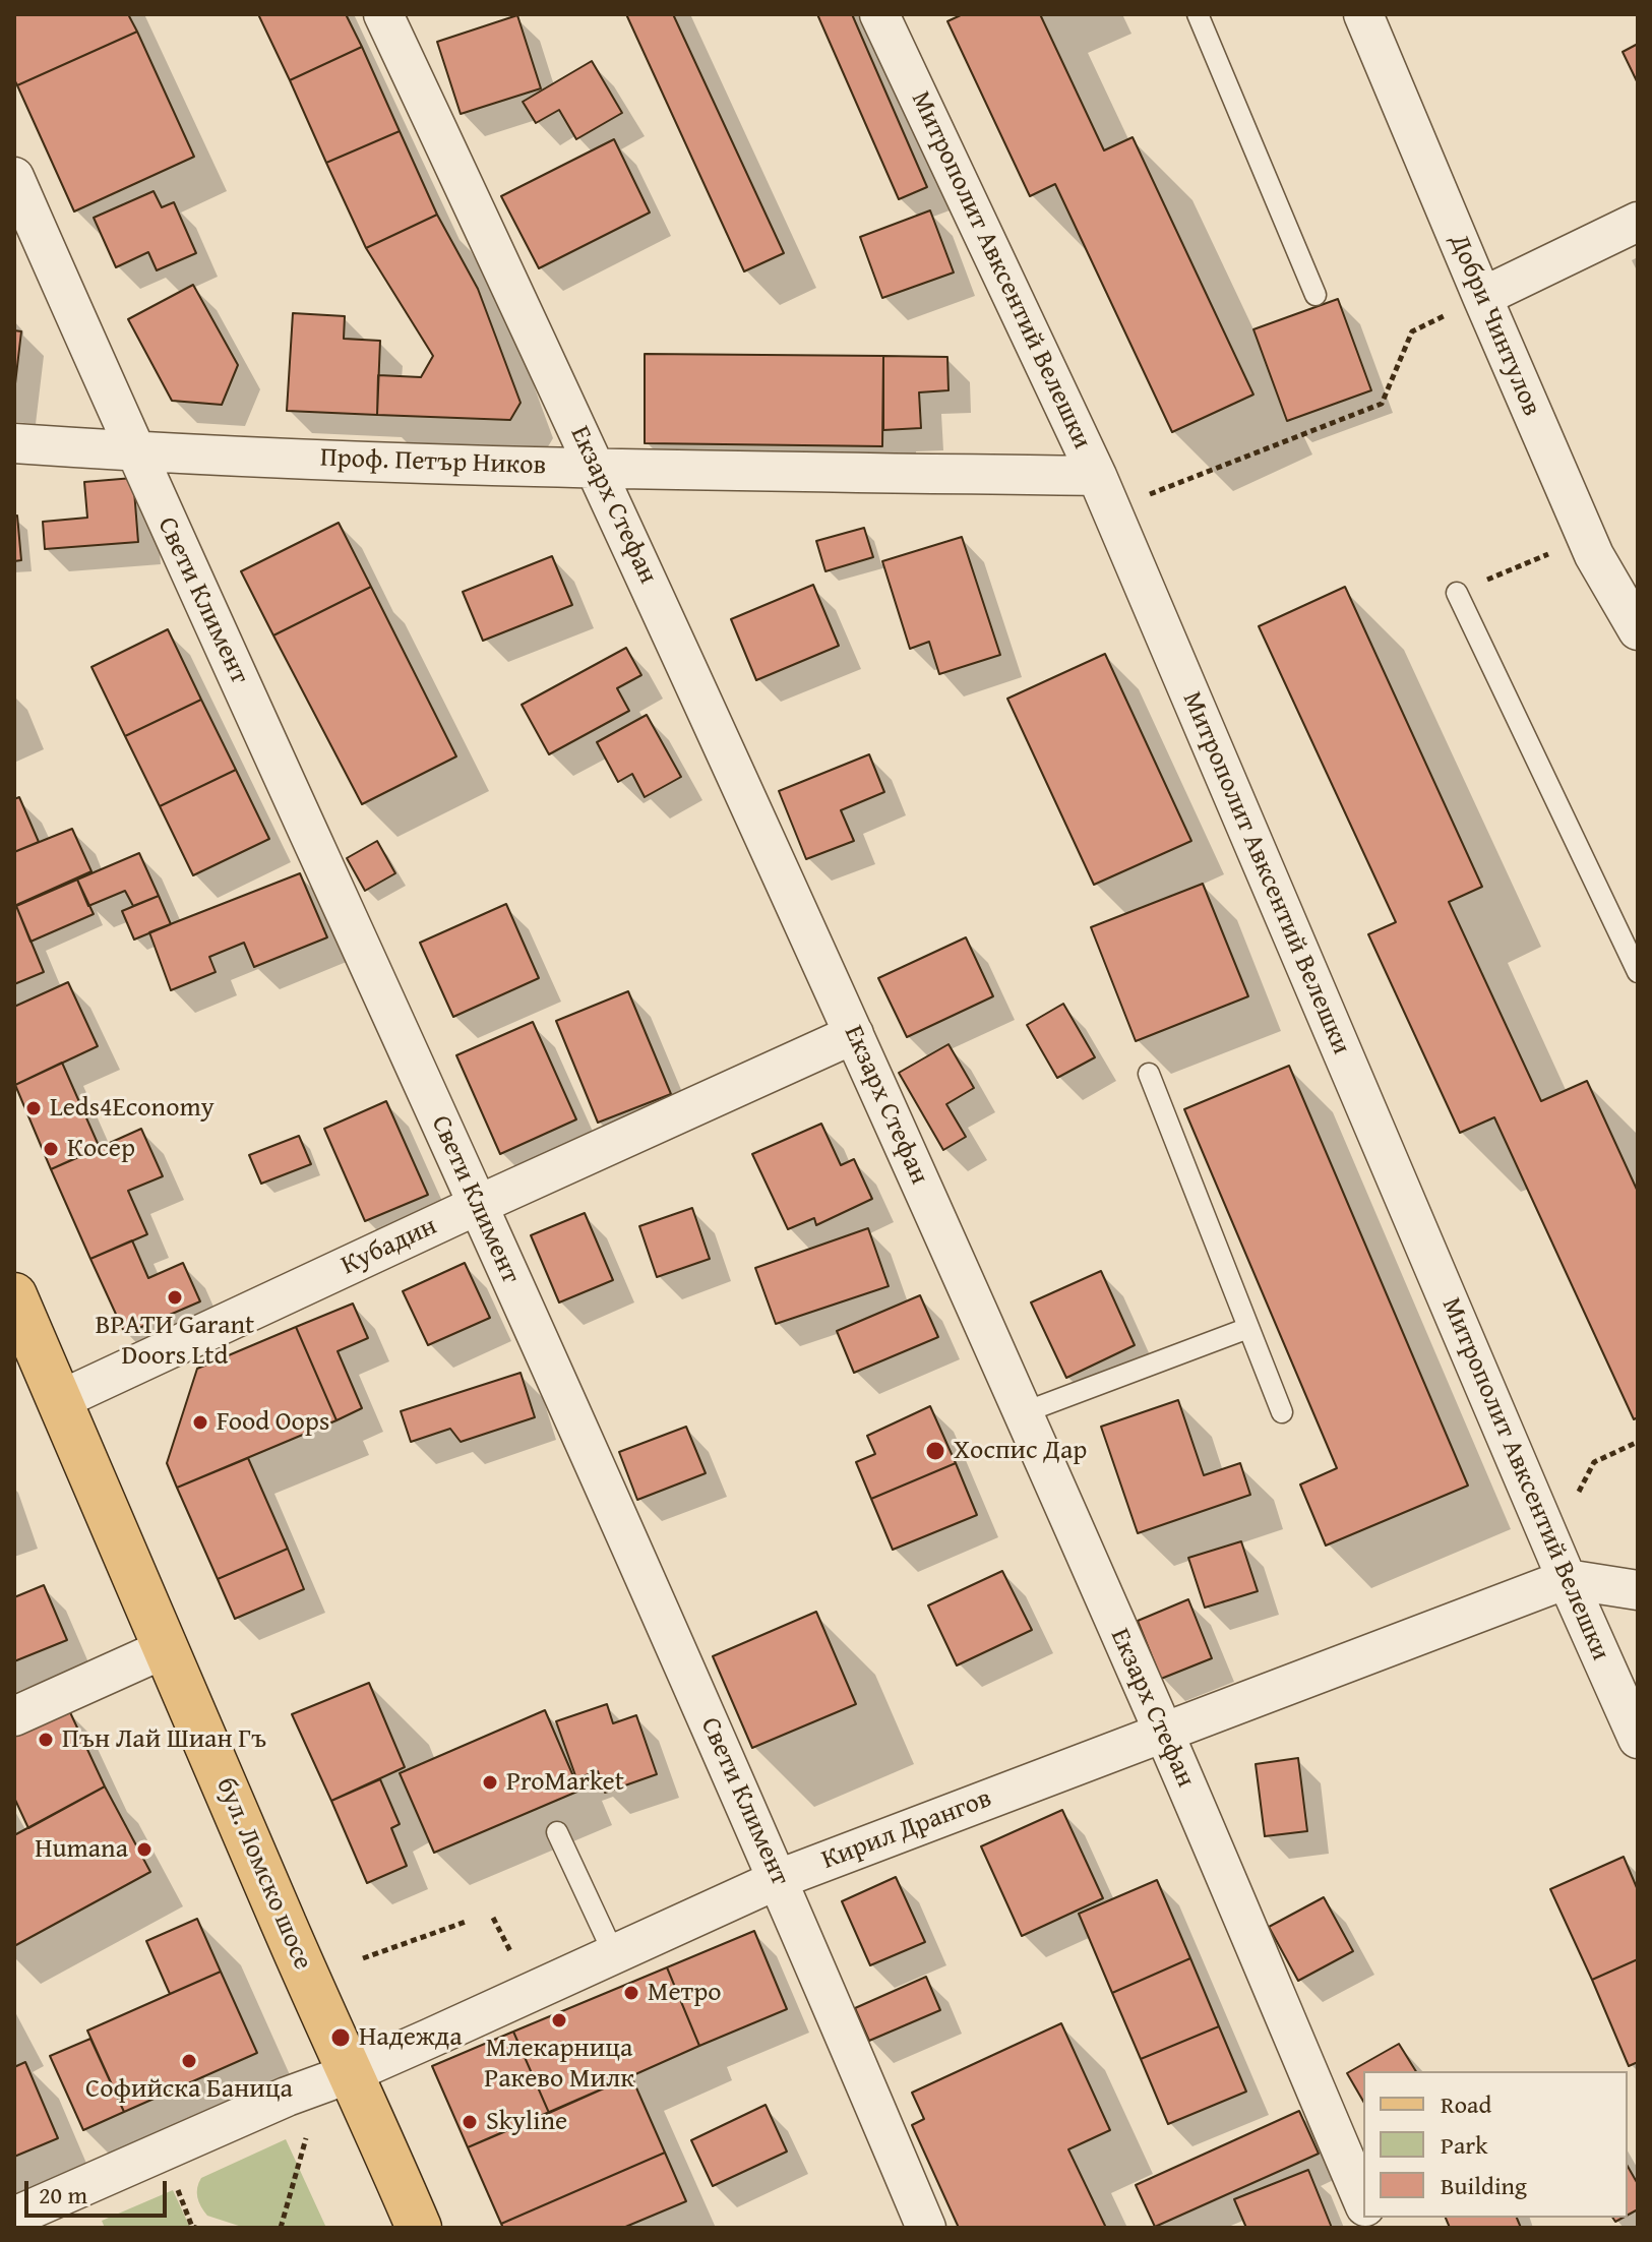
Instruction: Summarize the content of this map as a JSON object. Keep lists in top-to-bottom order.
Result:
{
  "streets": {
    "main road": ["бул. Ломско шосе"],
    "street": [
      "Митрополит Авксентий Велешки",
      "Добри Чинтулов",
      "Проф. Петър Ников",
      "Екзарх Стефан",
      "Свети Климент",
      "Кубадин",
      "Кирил Дрангов"
    ]
  },
  "crossings": [
    ["Митрополит Авксентий Велешки", "Проф. Петър Ников"],
    ["Митрополит Авксентий Велешки", "Кирил Дрангов"],
    ["Проф. Петър Ников", "Екзарх Стефан"],
    ["Проф. Петър Ников", "Свети Климент"],
    ["Екзарх Стефан", "Кубадин"],
    ["Екзарх Стефан", "Кирил Дрангов"],
    ["Свети Климент", "Кубадин"],
    ["Свети Климент", "Кирил Дрангов"],
    ["Кубадин", "бул. Ломско шосе"],
    ["Кирил Дрангов", "бул. Ломско шосе"]
  ],
  "places": [
    "Leds4Economy",
    "Косер",
    "ВРАТИ Garant Doors Ltd",
    "Food Oops",
    "Хоспис Дар",
    "Пън Лай Шиан Гъ",
    "ProMarket",
    "Humana",
    "Метро",
    "Млекарница Ракево Милк",
    "Надежда",
    "Софийска Баница",
    "Skyline"
  ],
  "legend": ["Road", "Park", "Building"],
  "scale_bar": "20 m"
}
